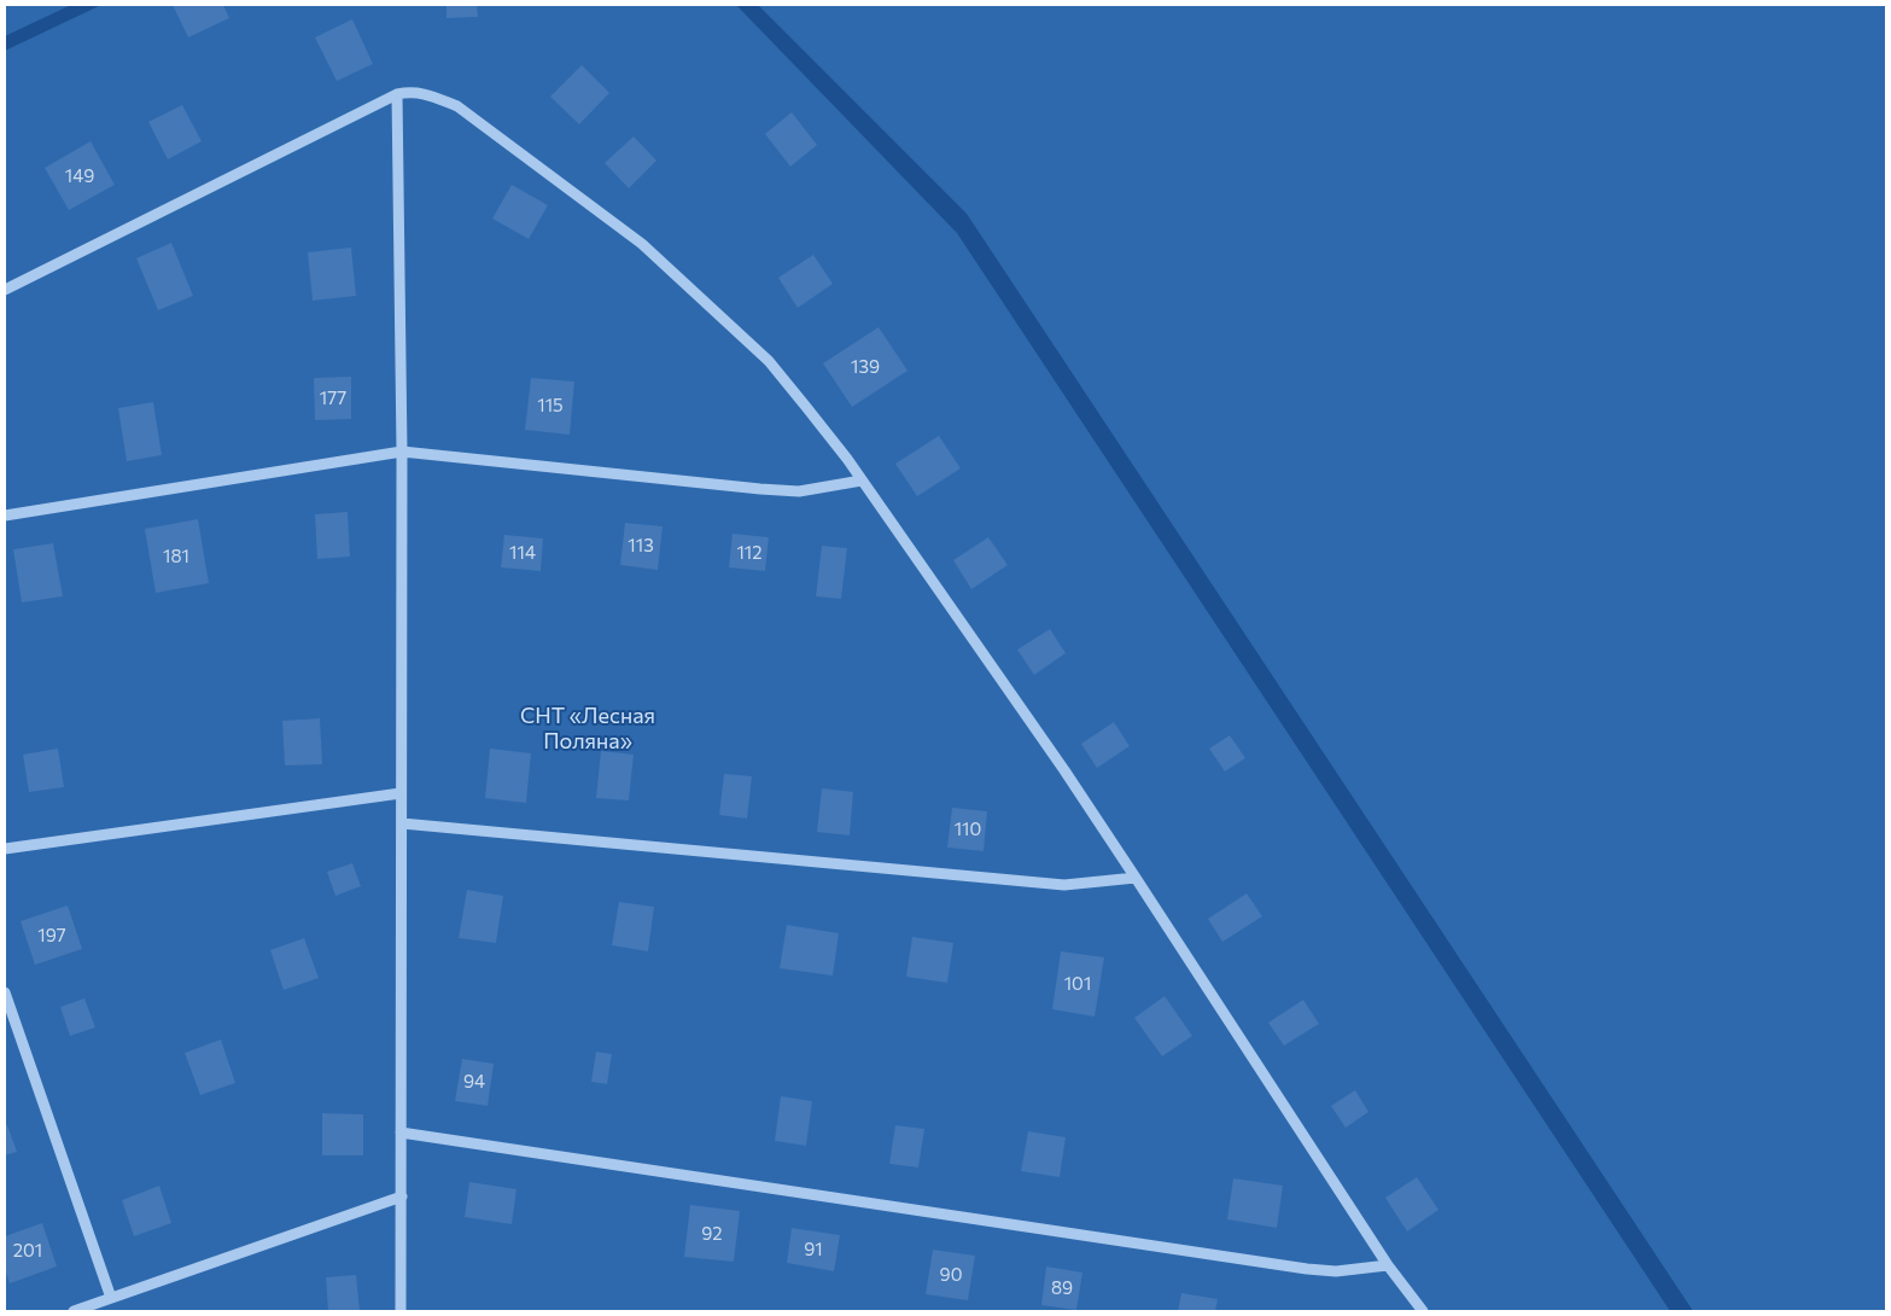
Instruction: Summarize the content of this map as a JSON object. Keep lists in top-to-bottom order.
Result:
{
  "parks": ["СНТ «Лесная Поляна»"],
  "house_numbers": [
    "149",
    "139",
    "177",
    "115",
    "113",
    "114",
    "112",
    "181",
    "110",
    "197",
    "101",
    "94",
    "92",
    "91",
    "201",
    "90",
    "89"
  ]
}
